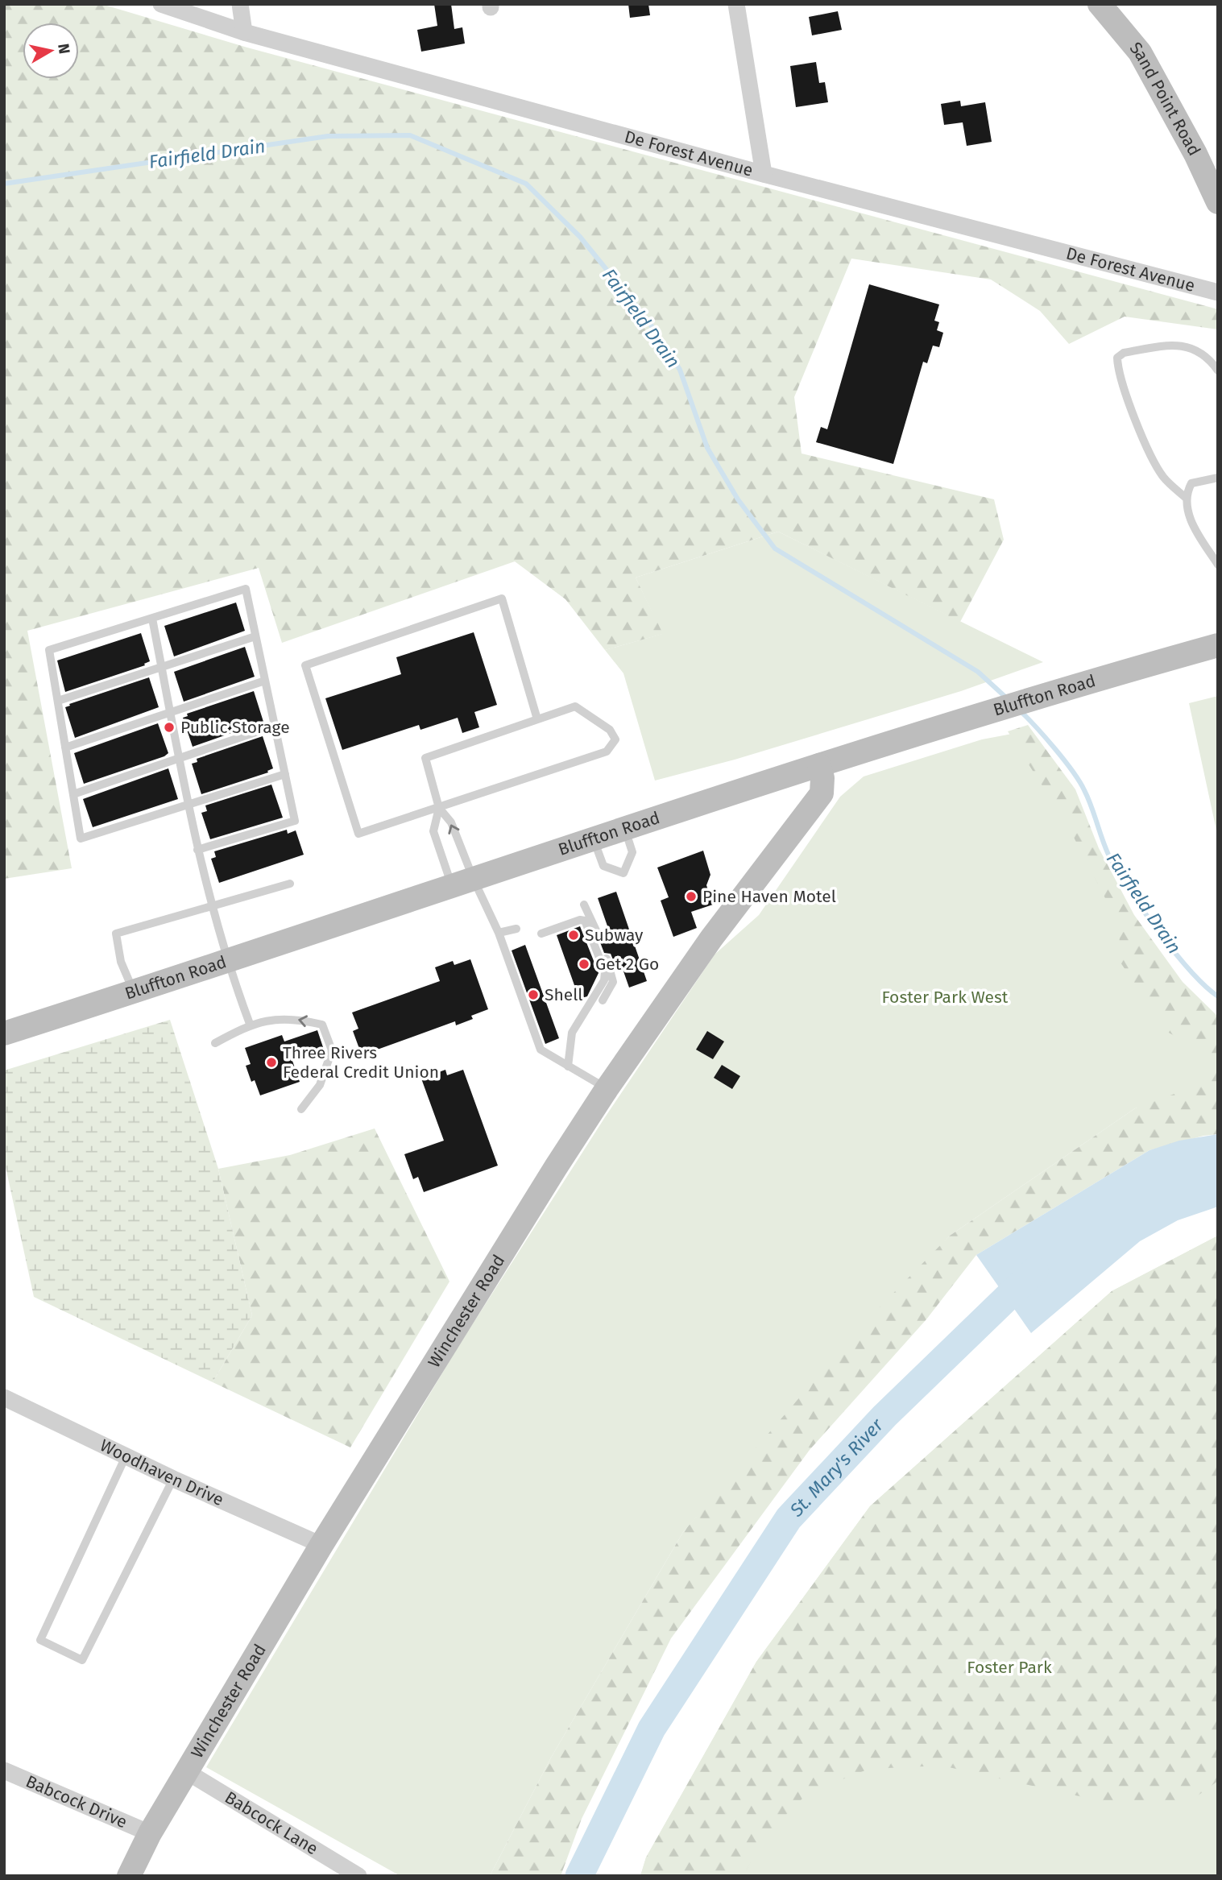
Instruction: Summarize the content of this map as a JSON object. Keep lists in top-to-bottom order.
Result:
{
  "streets": {
    "street": [
      "Sand Point Road",
      "De Forest Avenue",
      "Bluffton Road",
      "Winchester Road",
      "Woodhaven Drive",
      "Babcock Drive",
      "Babcock Lane"
    ]
  },
  "crossings": [
    ["Bluffton Road", "Winchester Road"],
    ["Winchester Road", "Woodhaven Drive"],
    ["Winchester Road", "Babcock Drive"],
    ["Winchester Road", "Babcock Lane"]
  ],
  "water": ["Fairfield Drain", "St. Mary's River"],
  "parks": ["Foster Park West", "Foster Park"],
  "places": [
    "Public Storage",
    "Pine Haven Motel",
    "Subway",
    "Get 2 Go",
    "Shell",
    "Three Rivers Federal Credit Union"
  ],
  "north": "right"
}
